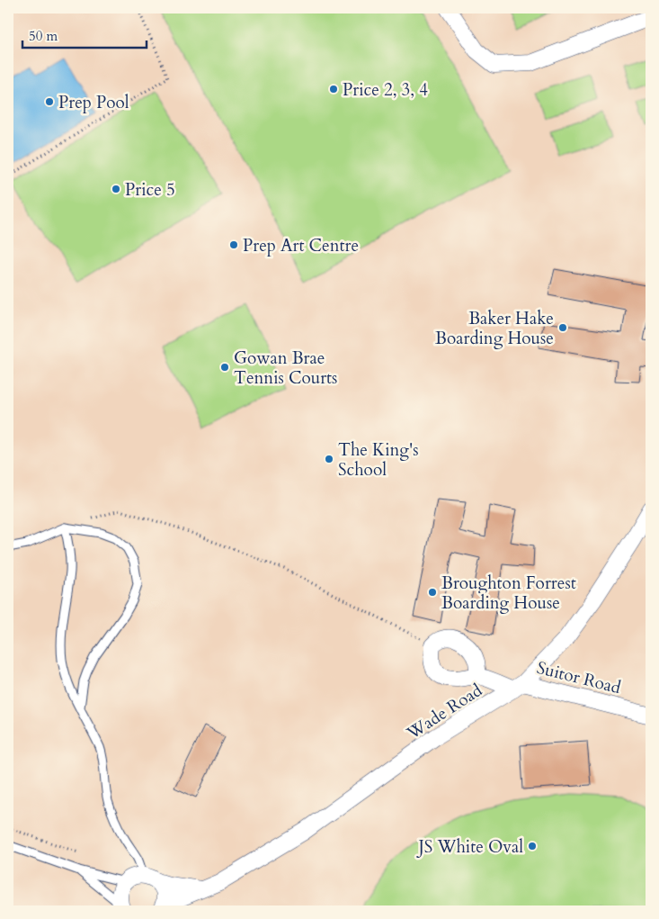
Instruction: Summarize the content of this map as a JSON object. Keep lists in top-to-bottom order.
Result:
{
  "streets": {
    "street": ["Suitor Road", "Wade Road"]
  },
  "crossings": [
    ["Suitor Road", "Wade Road"]
  ],
  "places": [
    "Price 2, 3, 4",
    "Prep Pool",
    "Price 5",
    "Prep Art Centre",
    "Baker Hake Boarding House",
    "Gowan Brae Tennis Courts",
    "The King's School",
    "Broughton Forrest Boarding House",
    "JS White Oval"
  ],
  "scale_bar": "50 m"
}
